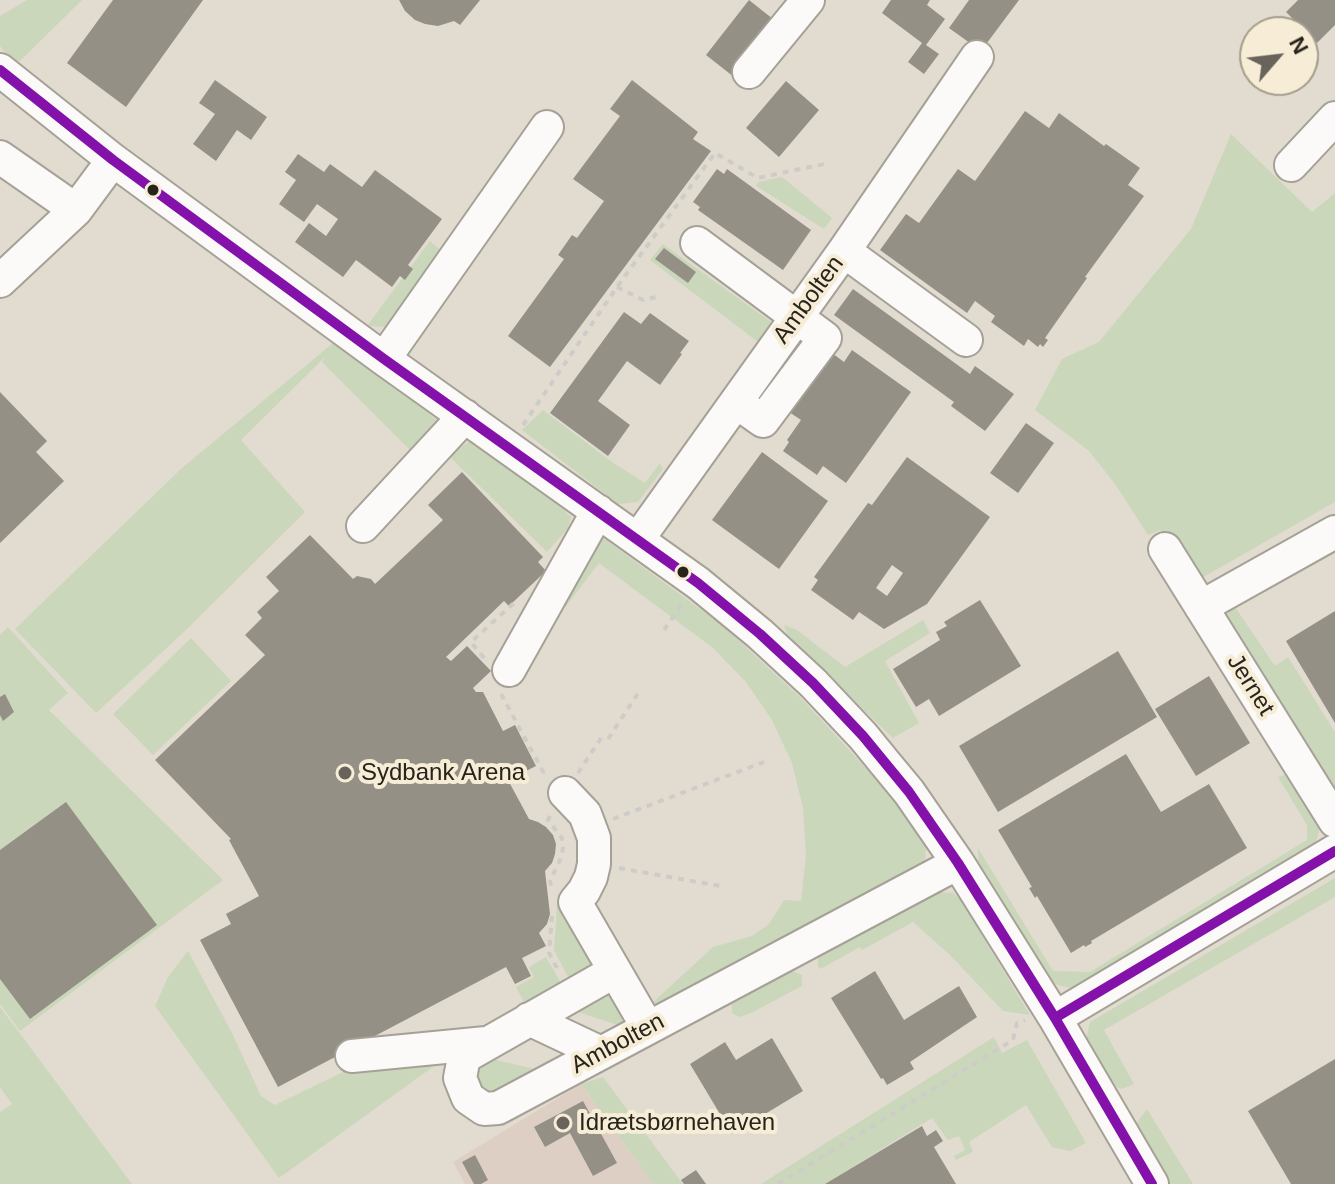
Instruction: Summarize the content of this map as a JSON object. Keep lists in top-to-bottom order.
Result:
{
  "streets": {
    "street": ["Ambolten", "Jernet"]
  },
  "places": ["Sydbank Arena", "Idrætsbørnehaven"],
  "north": "top right"
}
